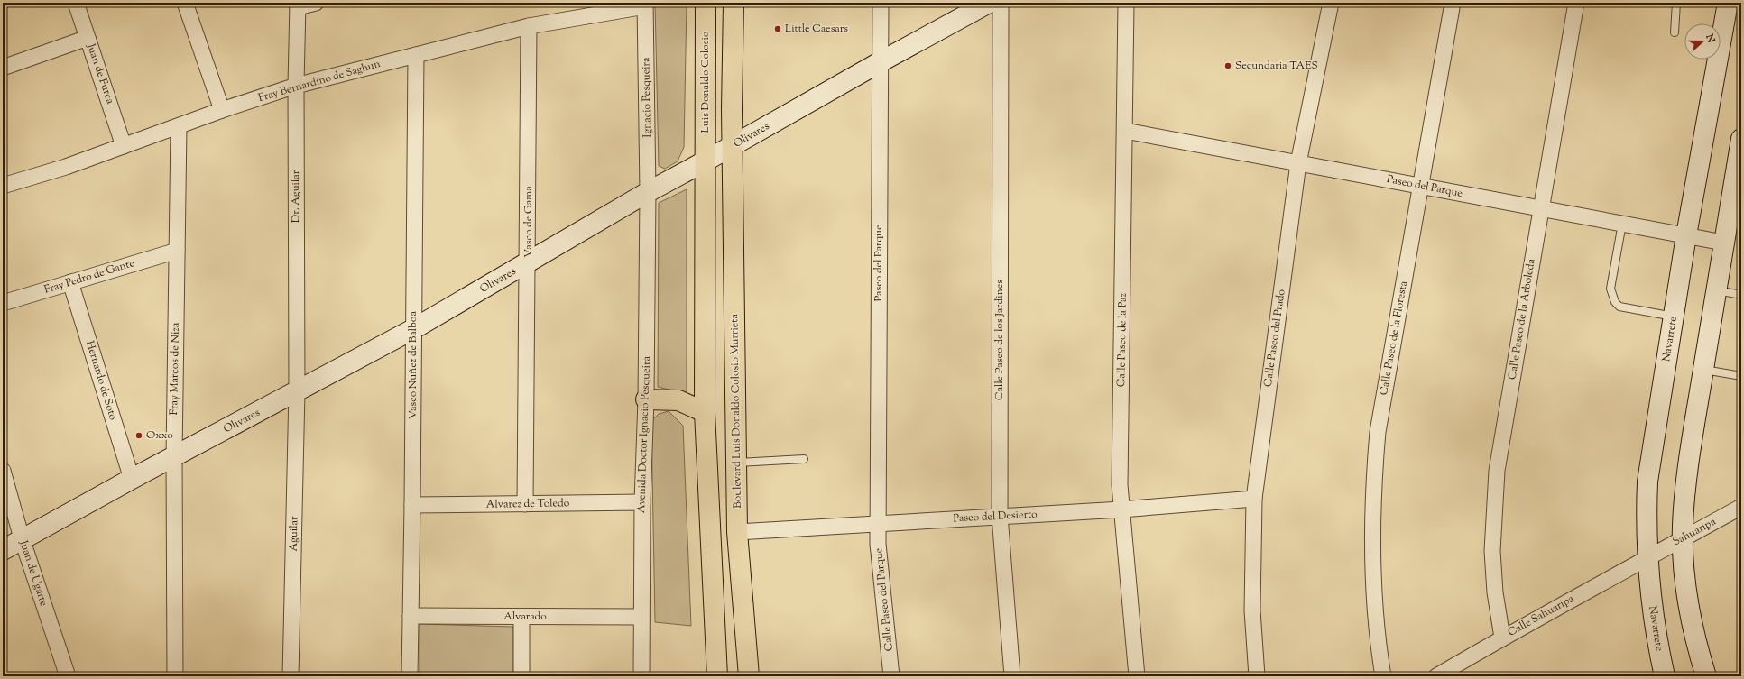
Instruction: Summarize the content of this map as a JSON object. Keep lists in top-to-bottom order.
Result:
{
  "streets": {
    "main road": [
      "Luis Donaldo Colosio",
      "Olivares",
      "Navarrete",
      "Boulevard Luis Donaldo Colosio Murrieta"
    ],
    "street": [
      "Juan de Furca",
      "Fray Bernardino de Saghun",
      "Ignacio Pesqueira",
      "Paseo del Parque",
      "Dr. Aguilar",
      "Vasco de Gama",
      "Fray Pedro de Gante",
      "Calle Paseo de la Arboleda",
      "Calle Paseo del Prado",
      "Calle Paseo de la Floresta",
      "Calle Paseo de los Jardines",
      "Calle Paseo de la Paz",
      "Vasco Nuñez de Balboa",
      "Fray Marcos de Niza",
      "Hernardo de Soto",
      "Avenida Doctor Ignacio Pesqueira",
      "Alvarez de Toledo",
      "Paseo del Desierto",
      "Sahuaripa",
      "Aguilar",
      "Juan de Ugarte",
      "Calle Paseo del Parque",
      "Calle Sahuaripa",
      "Alvarado"
    ]
  },
  "crossings": [
    ["Juan de Furca", "Fray Bernardino de Saghun"],
    ["Fray Bernardino de Saghun", "Ignacio Pesqueira"],
    ["Fray Bernardino de Saghun", "Dr. Aguilar"],
    ["Fray Bernardino de Saghun", "Vasco de Gama"],
    ["Fray Bernardino de Saghun", "Vasco Nuñez de Balboa"],
    ["Fray Bernardino de Saghun", "Fray Marcos de Niza"],
    ["Luis Donaldo Colosio", "Olivares"],
    ["Ignacio Pesqueira", "Olivares"],
    ["Ignacio Pesqueira", "Avenida Doctor Ignacio Pesqueira"],
    ["Olivares", "Paseo del Parque"],
    ["Olivares", "Dr. Aguilar"],
    ["Olivares", "Vasco de Gama"],
    ["Olivares", "Vasco Nuñez de Balboa"],
    ["Olivares", "Fray Marcos de Niza"],
    ["Olivares", "Hernardo de Soto"],
    ["Olivares", "Boulevard Luis Donaldo Colosio Murrieta"],
    ["Olivares", "Avenida Doctor Ignacio Pesqueira"],
    ["Olivares", "Aguilar"],
    ["Olivares", "Juan de Ugarte"],
    ["Paseo del Parque", "Calle Paseo de la Arboleda"],
    ["Paseo del Parque", "Calle Paseo del Prado"],
    ["Paseo del Parque", "Calle Paseo de la Floresta"],
    ["Paseo del Parque", "Navarrete"],
    ["Paseo del Parque", "Calle Paseo de la Paz"],
    ["Paseo del Parque", "Paseo del Desierto"],
    ["Paseo del Parque", "Calle Paseo del Parque"],
    ["Dr. Aguilar", "Aguilar"],
    ["Vasco de Gama", "Alvarez de Toledo"],
    ["Fray Pedro de Gante", "Fray Marcos de Niza"],
    ["Fray Pedro de Gante", "Hernardo de Soto"],
    ["Calle Paseo de la Arboleda", "Calle Sahuaripa"],
    ["Calle Paseo del Prado", "Paseo del Desierto"],
    ["Navarrete", "Sahuaripa"],
    ["Navarrete", "Calle Sahuaripa"],
    ["Calle Paseo de los Jardines", "Paseo del Desierto"],
    ["Calle Paseo de la Paz", "Paseo del Desierto"],
    ["Vasco Nuñez de Balboa", "Alvarez de Toledo"],
    ["Vasco Nuñez de Balboa", "Alvarado"],
    ["Boulevard Luis Donaldo Colosio Murrieta", "Paseo del Desierto"],
    ["Avenida Doctor Ignacio Pesqueira", "Alvarez de Toledo"],
    ["Avenida Doctor Ignacio Pesqueira", "Alvarado"],
    ["Paseo del Desierto", "Calle Paseo del Parque"],
    ["Sahuaripa", "Calle Sahuaripa"]
  ],
  "places": ["Little Caesars", "Secundaria TAES", "Oxxo"],
  "north": "right"
}
